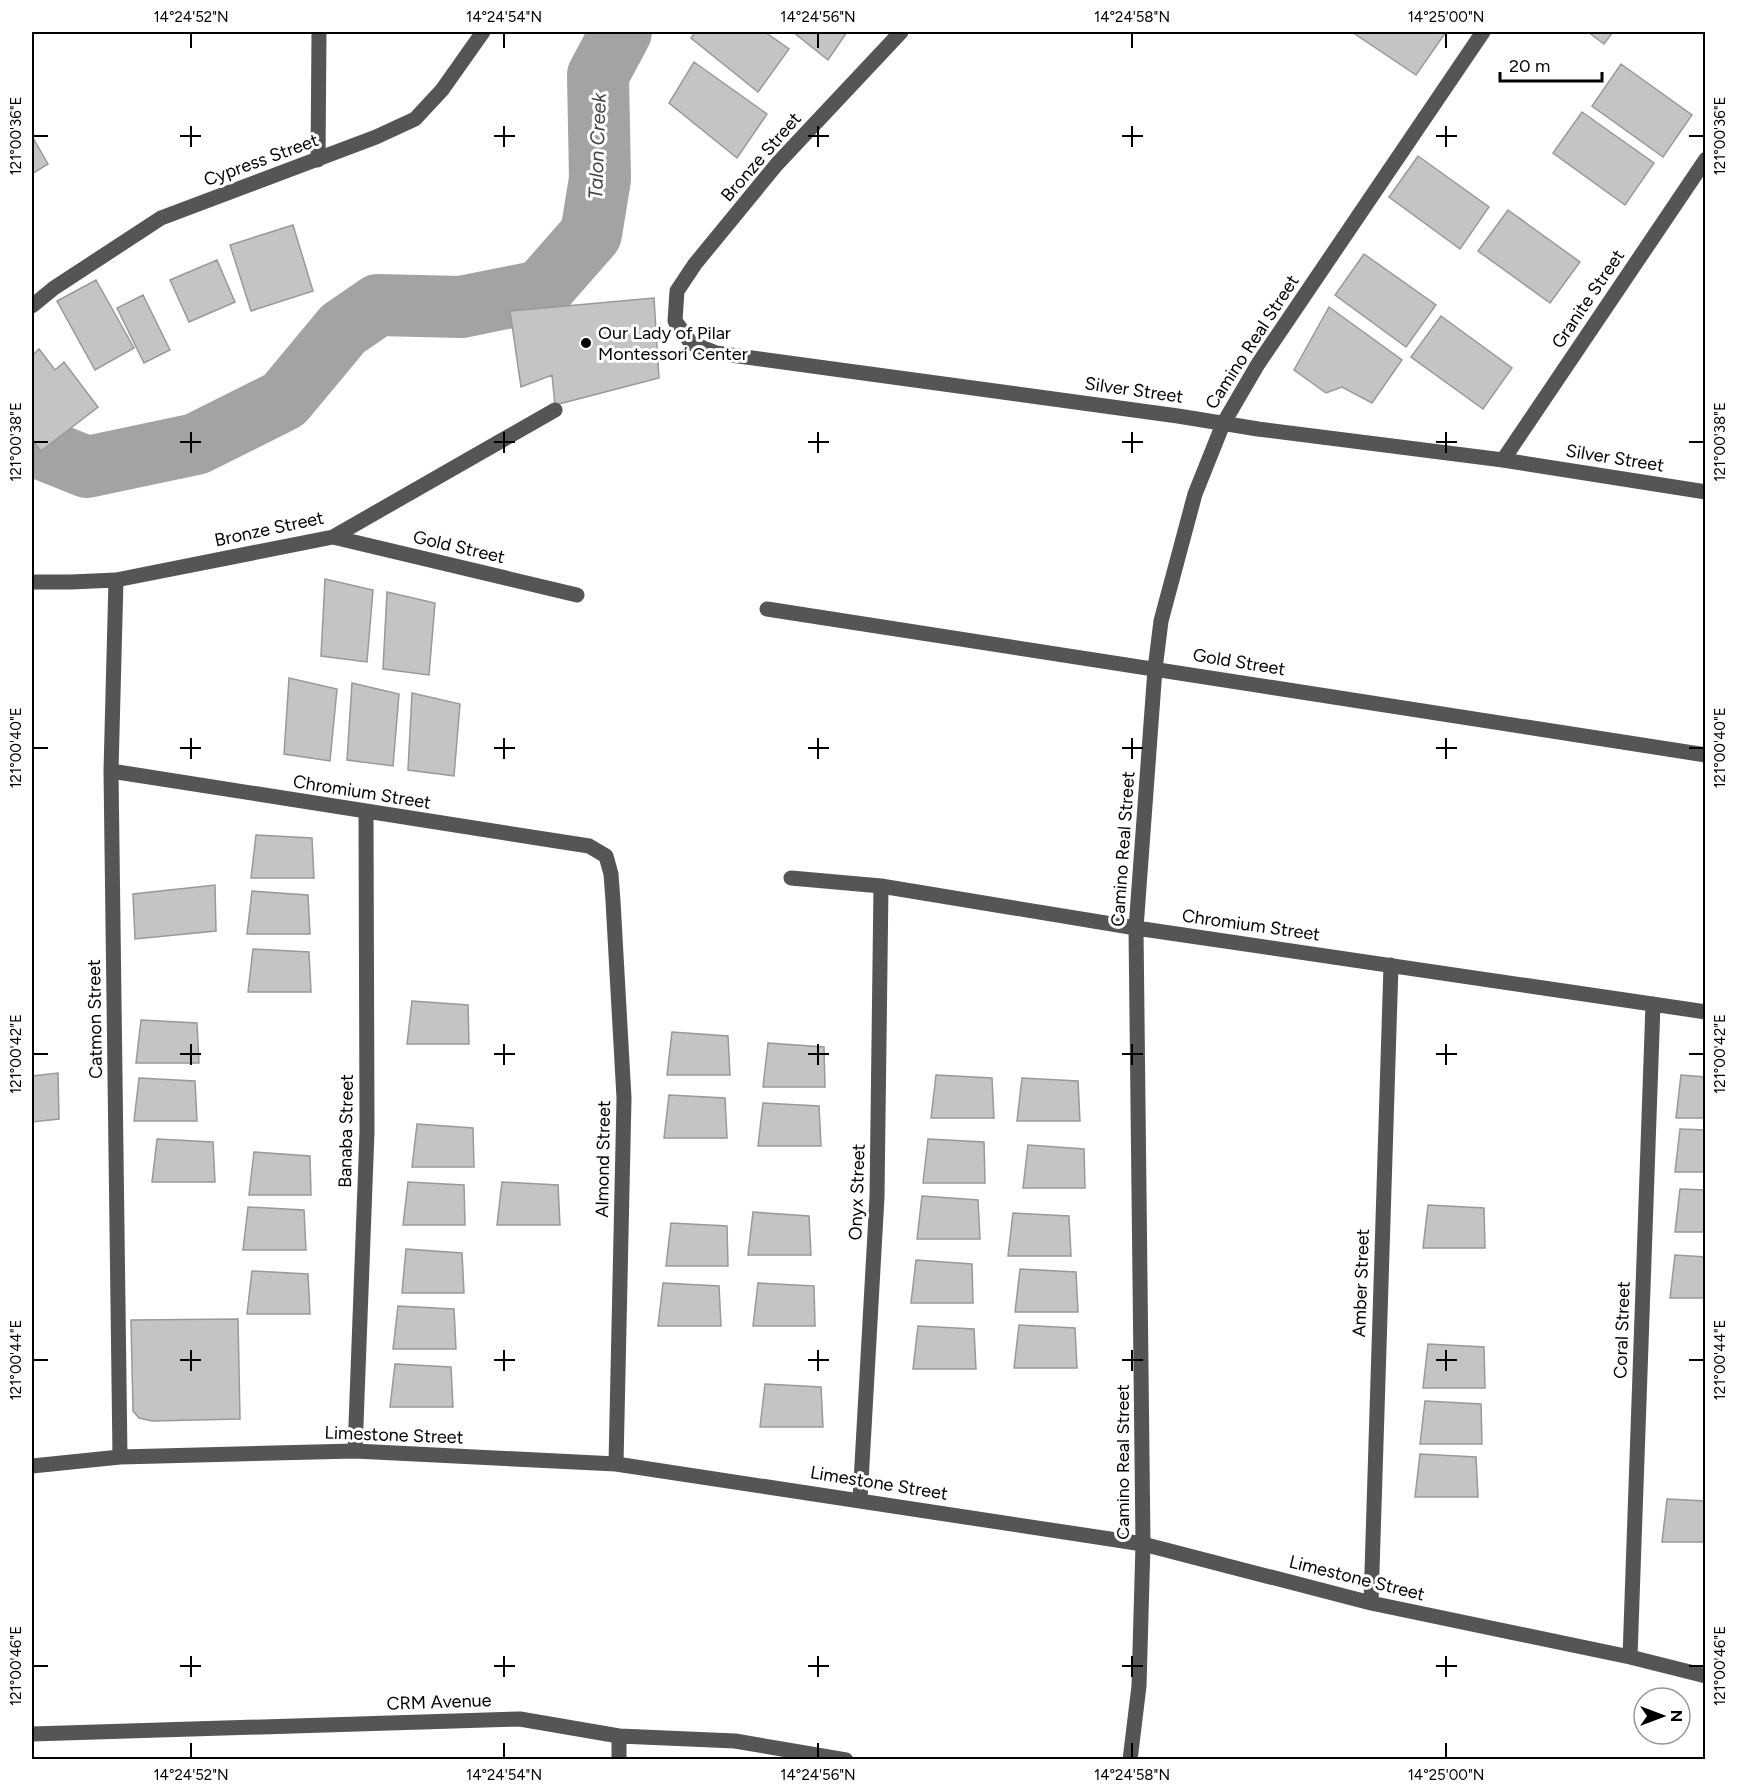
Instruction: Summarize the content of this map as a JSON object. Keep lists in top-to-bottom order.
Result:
{
  "streets": {
    "street": [
      "Bronze Street",
      "Cypress Street",
      "Granite Street",
      "Camino Real Street",
      "Silver Street",
      "Gold Street",
      "Chromium Street",
      "Catmon Street",
      "Banaba Street",
      "Almond Street",
      "Onyx Street",
      "Amber Street",
      "Coral Street",
      "Limestone Street",
      "CRM Avenue"
    ]
  },
  "crossings": [
    ["Bronze Street", "Silver Street"],
    ["Bronze Street", "Gold Street"],
    ["Bronze Street", "Catmon Street"],
    ["Granite Street", "Silver Street"],
    ["Camino Real Street", "Silver Street"],
    ["Camino Real Street", "Gold Street"],
    ["Camino Real Street", "Chromium Street"],
    ["Camino Real Street", "Limestone Street"],
    ["Chromium Street", "Catmon Street"],
    ["Chromium Street", "Banaba Street"],
    ["Chromium Street", "Almond Street"],
    ["Chromium Street", "Onyx Street"],
    ["Chromium Street", "Amber Street"],
    ["Chromium Street", "Coral Street"],
    ["Catmon Street", "Limestone Street"],
    ["Banaba Street", "Limestone Street"],
    ["Almond Street", "Limestone Street"],
    ["Onyx Street", "Limestone Street"],
    ["Amber Street", "Limestone Street"],
    ["Coral Street", "Limestone Street"]
  ],
  "water": ["Talon Creek"],
  "places": ["Our Lady of Pilar Montessori Center"],
  "scale_bar": "20 m",
  "north": "right",
  "coordinates": [
    "14°24'52\"N",
    "14°24'54\"N",
    "14°24'56\"N",
    "14°24'58\"N",
    "14°25'00\"N",
    "121°00'36\"E",
    "121°00'38\"E",
    "121°00'40\"E",
    "121°00'42\"E",
    "121°00'44\"E",
    "121°00'46\"E"
  ]
}
